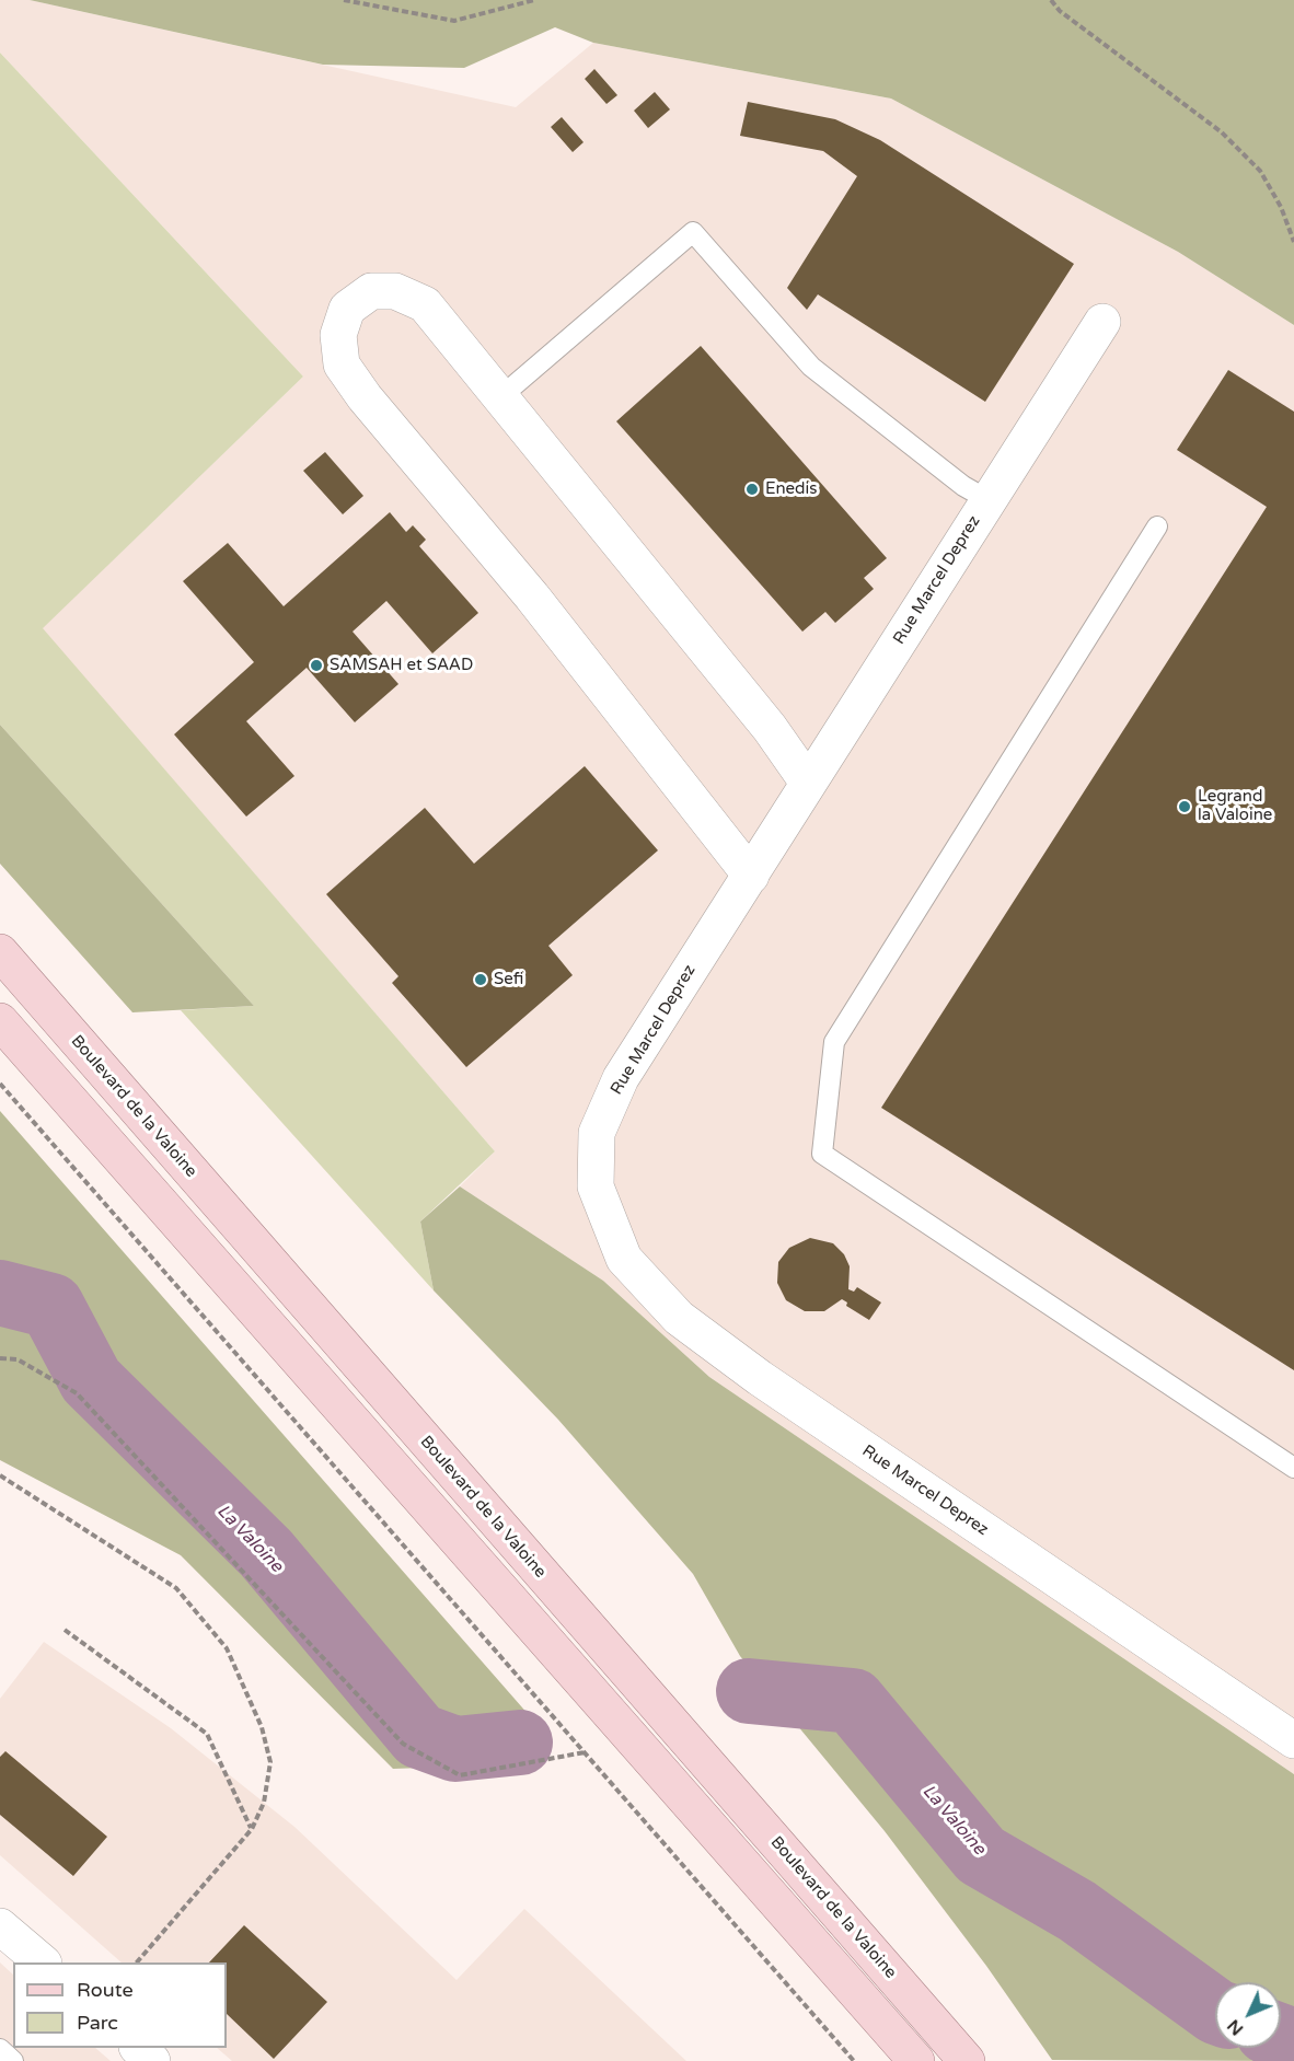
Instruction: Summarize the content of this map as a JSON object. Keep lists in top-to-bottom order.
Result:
{
  "streets": {
    "main road": ["Boulevard de la Valoine"],
    "street": ["Rue Marcel Deprez"]
  },
  "water": ["La Valoine"],
  "places": [
    "Enedis",
    "SAMSAH et SAAD",
    "Legrand la Valoine",
    "Sefi"
  ],
  "legend": ["Route", "Parc"],
  "north": "bottom left"
}
